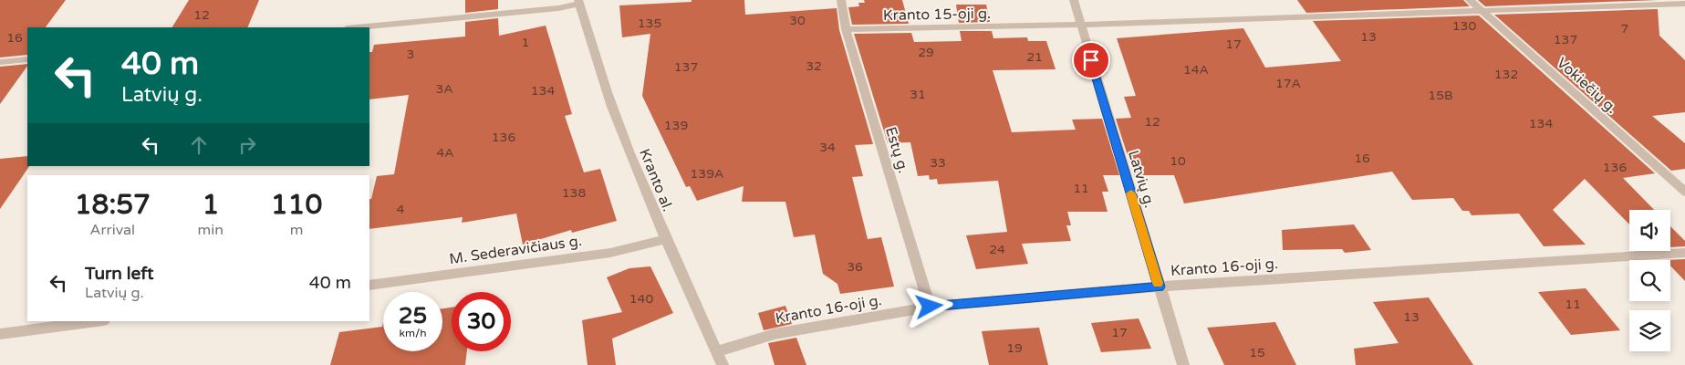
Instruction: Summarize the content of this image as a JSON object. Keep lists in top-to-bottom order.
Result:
{
  "streets": {
    "street": [
      "Kranto 15-oji g.",
      "Vokiečių g.",
      "Estų g.",
      "Latvių g.",
      "Kranto al.",
      "M. Sederavičiaus g.",
      "Kranto 16-oji g."
    ]
  },
  "crossings": [
    ["Kranto 15-oji g.", "Vokiečių g."],
    ["Kranto 15-oji g.", "Estų g."],
    ["Kranto 15-oji g.", "Latvių g."],
    ["Estų g.", "Kranto 16-oji g."],
    ["Latvių g.", "Kranto 16-oji g."],
    ["Kranto al.", "M. Sederavičiaus g."],
    ["Kranto al.", "Kranto 16-oji g."]
  ],
  "house_numbers": [
    "12",
    "30",
    "135",
    "130",
    "7",
    "13",
    "16",
    "137",
    "1",
    "17",
    "29",
    "3",
    "21",
    "32",
    "137",
    "14A",
    "132",
    "17A",
    "3A",
    "134",
    "31",
    "15B",
    "12",
    "134",
    "139",
    "136",
    "34",
    "4A",
    "16",
    "10",
    "33",
    "136",
    "139A",
    "11",
    "138",
    "4",
    "24",
    "36",
    "140",
    "11",
    "13",
    "17",
    "19",
    "15"
  ],
  "page": {
    "turn": ["40 m", "Latvių g."],
    "eta": [
      "18:57",
      "Arrival",
      "1",
      "min",
      "110",
      "m"
    ],
    "list": [
      {
        "name": "Turn left",
        "note": "Latvių g.",
        "value": "40 m"
      }
    ],
    "speed": "25 km/h",
    "limit": "30"
  }
}
